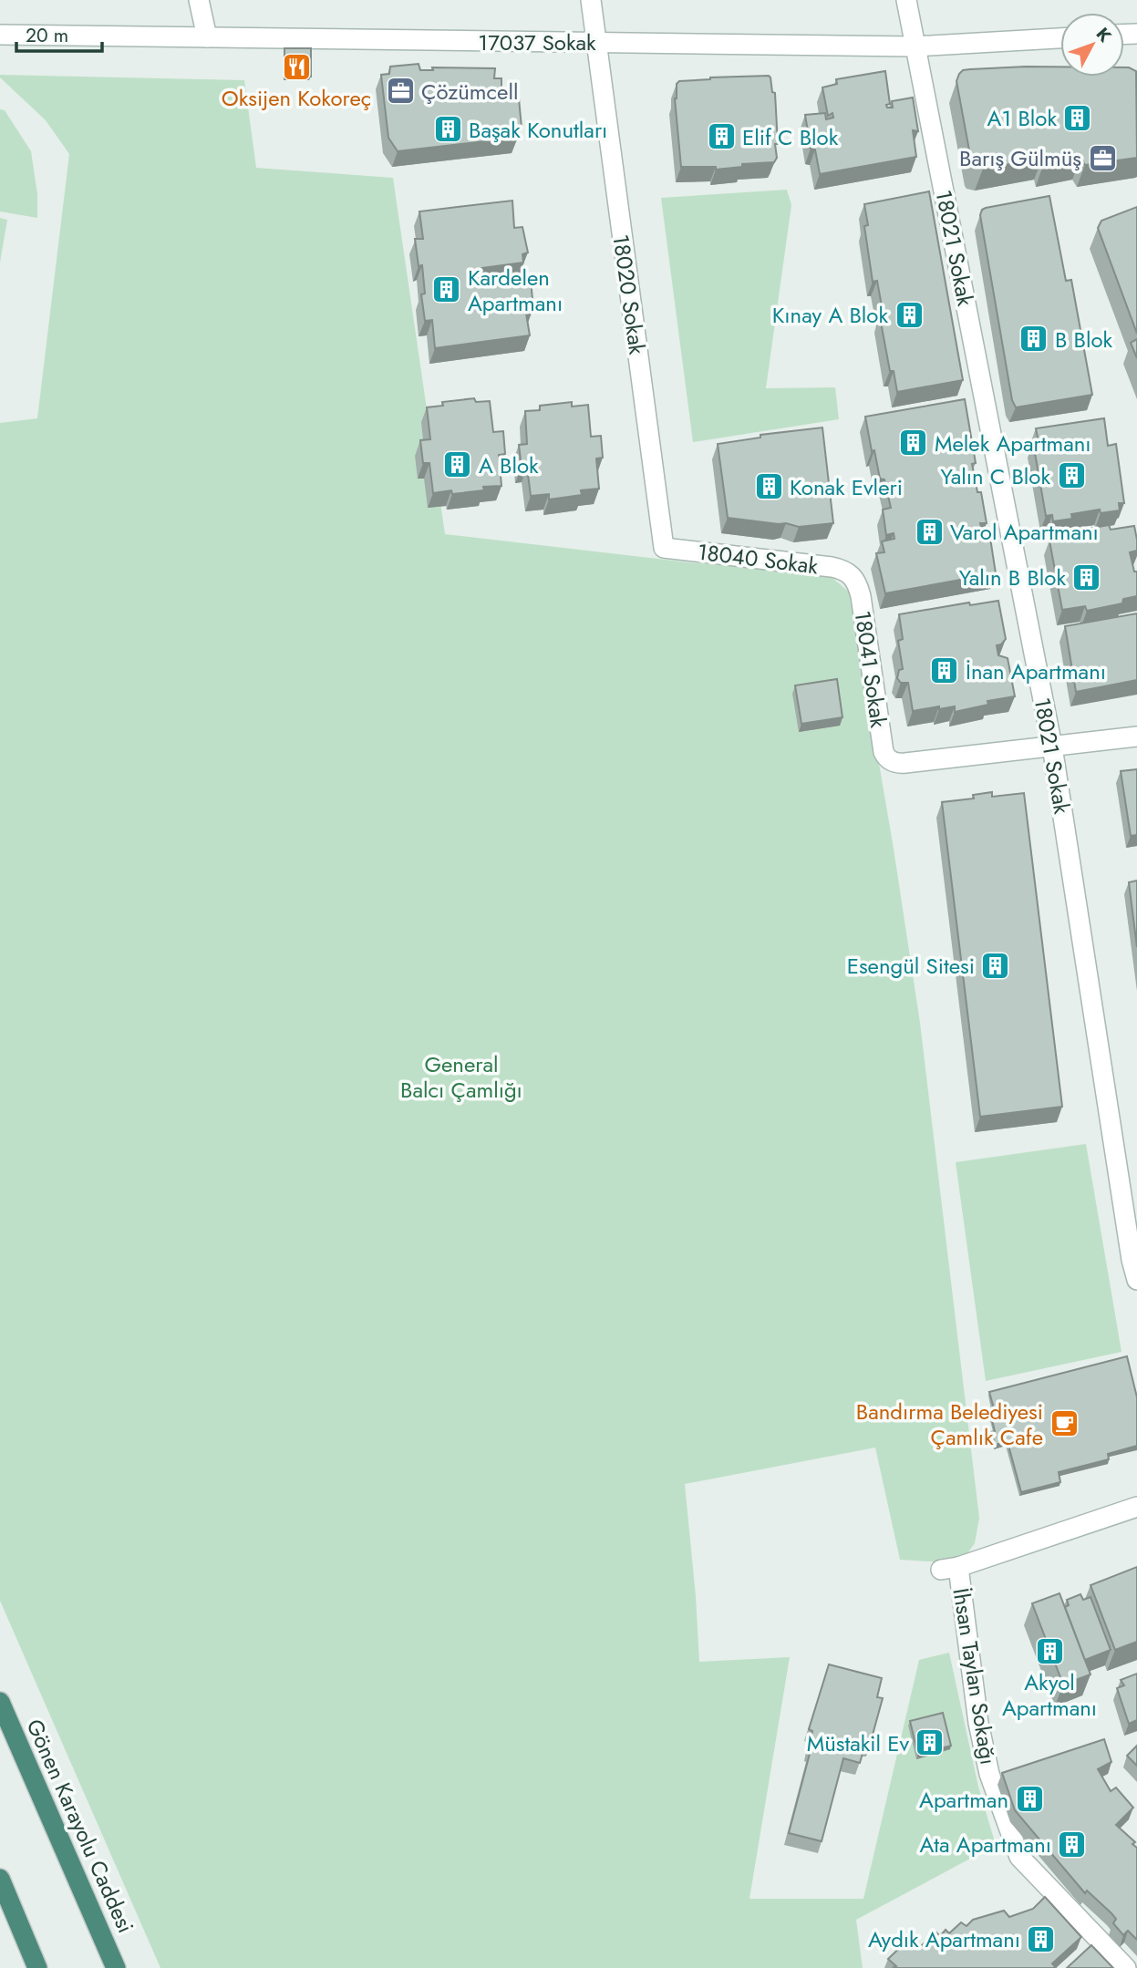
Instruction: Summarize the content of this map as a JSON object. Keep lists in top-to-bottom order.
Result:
{
  "streets": {
    "highway": ["Gönen Karayolu Caddesi"],
    "street": [
      "17037 Sokak",
      "18021 Sokak",
      "18020 Sokak",
      "18040 Sokak",
      "18041 Sokak",
      "İhsan Taylan Sokağı"
    ]
  },
  "crossings": [
    ["17037 Sokak", "18021 Sokak"],
    ["17037 Sokak", "18020 Sokak"],
    ["18021 Sokak", "18041 Sokak"],
    ["18020 Sokak", "18040 Sokak"],
    ["18040 Sokak", "18041 Sokak"]
  ],
  "parks": ["General Balcı Çamlığı"],
  "places": {
    "restaurant": ["Oksijen Kokoreç"],
    "office": ["Çözümcell", "Barış Gülmüş"],
    "building": [
      "A1 Blok",
      "Başak Konutları",
      "Elif C Blok",
      "Kardelen Apartmanı",
      "Kınay A Blok",
      "B Blok",
      "Melek Apartmanı",
      "A Blok",
      "Yalın C Blok",
      "Konak Evleri",
      "Varol Apartmanı",
      "Yalın B Blok",
      "İnan Apartmanı",
      "Esengül Sitesi",
      "Akyol Apartmanı",
      "Müstakil Ev",
      "Apartman",
      "Ata Apartmanı",
      "Aydık Apartmanı"
    ],
    "cafe": ["Bandırma Belediyesi Çamlık Cafe"]
  },
  "scale_bar": "20 m",
  "north": "top right"
}
